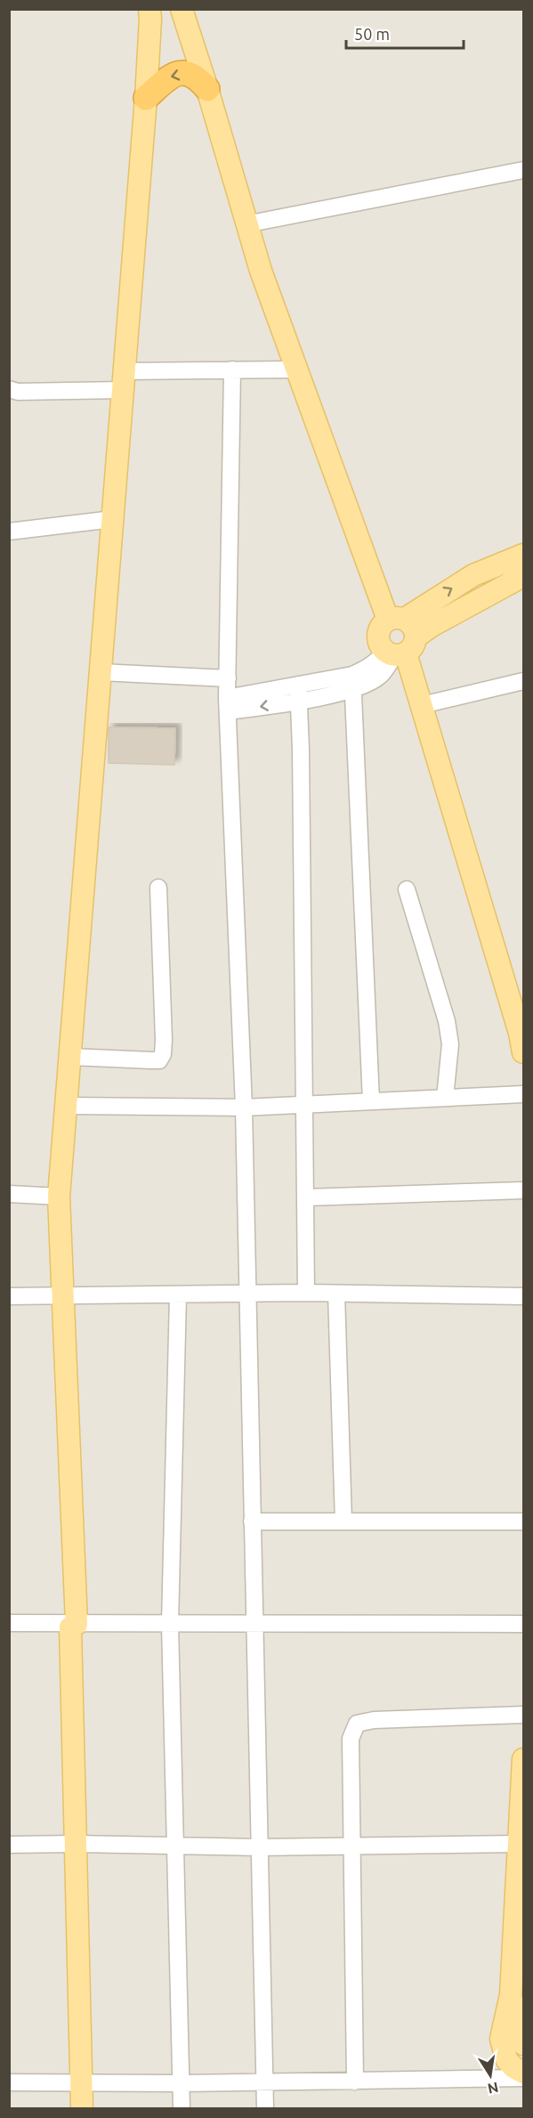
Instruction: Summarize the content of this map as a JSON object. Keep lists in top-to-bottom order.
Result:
{
  "scale_bar": "50 m",
  "north": "bottom"
}
